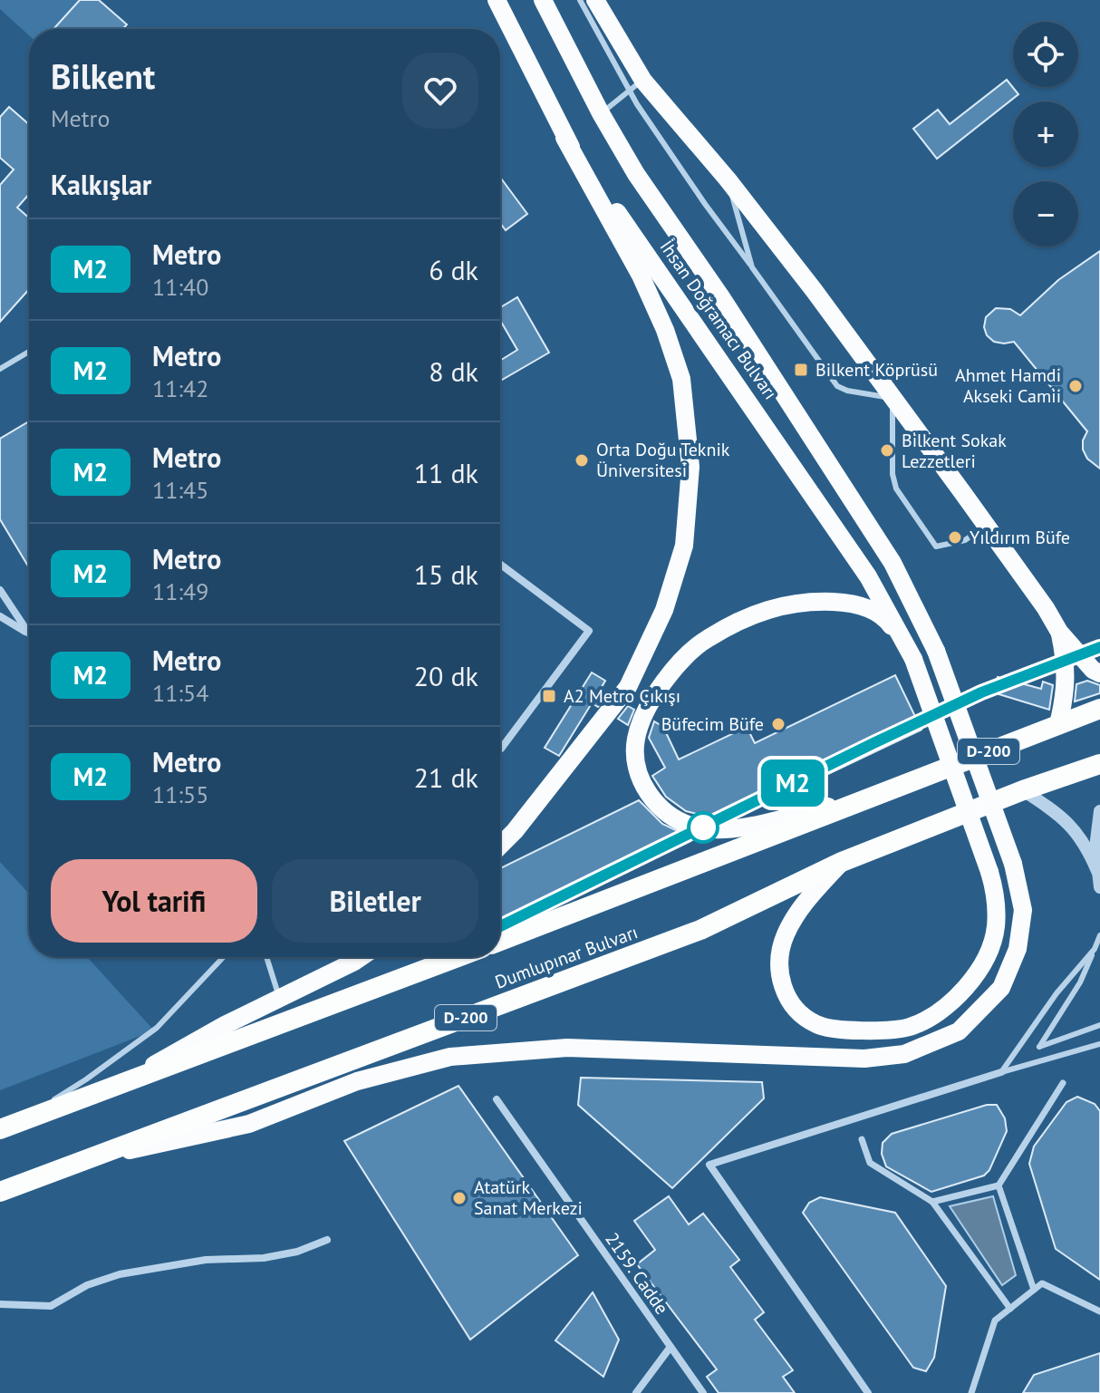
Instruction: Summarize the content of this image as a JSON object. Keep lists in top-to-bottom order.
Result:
{
  "streets": {
    "highway": ["D-200", "Dumlupınar Bulvarı"],
    "main road": ["İhsan Doğramacı Bulvarı"],
    "street": ["2159. Cadde"]
  },
  "places": {
    "transit": ["Bilkent Köprüsü", "A2 Metro Çıkışı"],
    "other": [
      "Ahmet Hamdi Akseki Camii",
      "Bilkent Sokak Lezzetleri",
      "Orta Doğu Teknik Üniversitesi",
      "Yıldırım Büfe",
      "Büfecim Büfe",
      "Atatürk Sanat Merkezi"
    ]
  },
  "lines": ["metro line M2"],
  "page": {
    "on_map": "M2",
    "map_buttons": ["+", "−"],
    "heading": [
      ["Bilkent", "Metro"],
      "Kalkışlar"
    ],
    "list": [
      {
        "mark": "M2",
        "name": "Metro",
        "note": "11:40",
        "value": "6 dk"
      },
      {
        "mark": "M2",
        "name": "Metro",
        "note": "11:42",
        "value": "8 dk"
      },
      {
        "mark": "M2",
        "name": "Metro",
        "note": "11:45",
        "value": "11 dk"
      },
      {
        "mark": "M2",
        "name": "Metro",
        "note": "11:49",
        "value": "15 dk"
      },
      {
        "mark": "M2",
        "name": "Metro",
        "note": "11:54",
        "value": "20 dk"
      },
      {
        "mark": "M2",
        "name": "Metro",
        "note": "11:55",
        "value": "21 dk"
      }
    ],
    "buttons": ["Yol tarifi", "Biletler"]
  }
}
